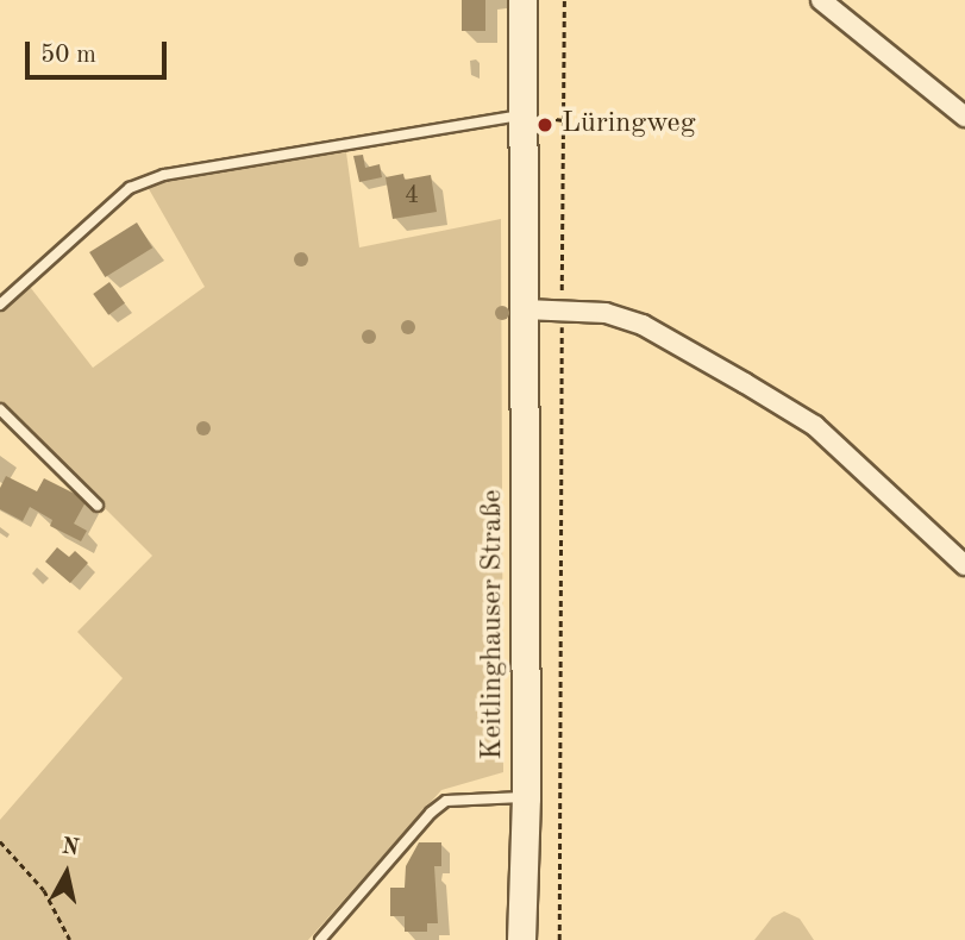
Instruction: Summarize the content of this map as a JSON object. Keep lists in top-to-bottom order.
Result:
{
  "streets": {
    "main road": ["Keitlinghauser Straße"]
  },
  "places": ["Lüringweg"],
  "house_numbers": ["4"],
  "scale_bar": "50 m",
  "north": "top"
}
